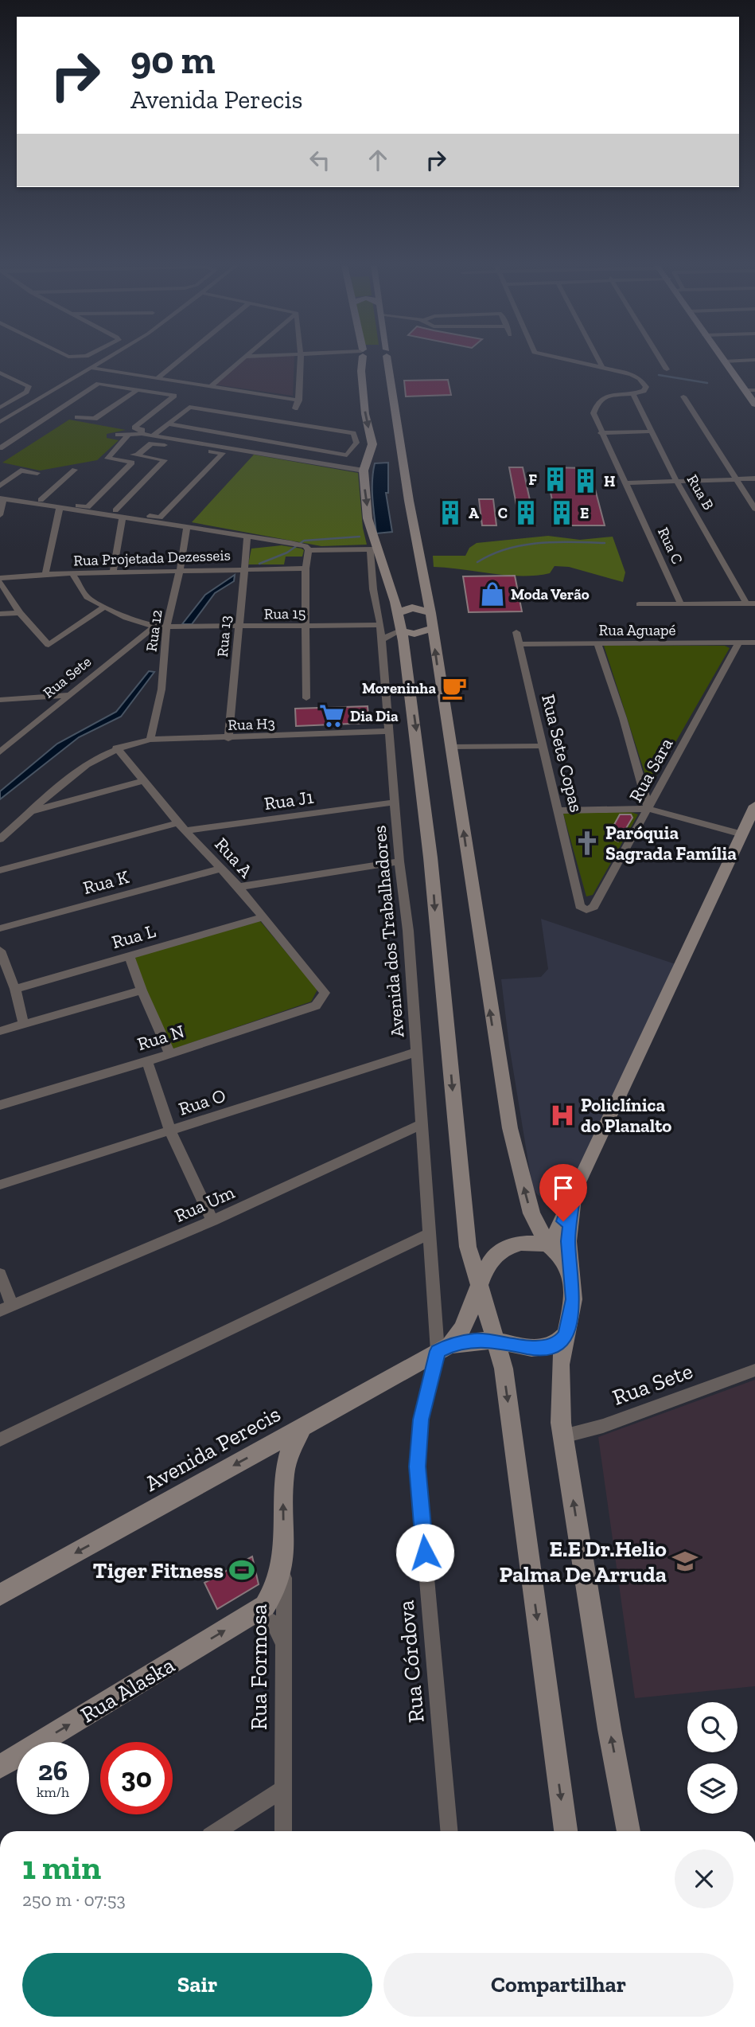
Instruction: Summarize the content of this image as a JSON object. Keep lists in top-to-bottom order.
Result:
{
  "streets": {
    "main road": ["Avenida Perecis", "Rua Formosa", "Rua Alaska"],
    "street": [
      "Rua B",
      "Rua C",
      "Rua Projetada Dezesseis",
      "Rua 15",
      "Rua Aguapé",
      "Rua 12",
      "Rua 13",
      "Rua Sete",
      "Rua H3",
      "Rua Sete Copas",
      "Rua Sara",
      "Rua J1",
      "Rua A",
      "Rua K",
      "Avenida dos Trabalhadores",
      "Rua L",
      "Rua N",
      "Rua O",
      "Rua Um",
      "Rua Córdova"
    ]
  },
  "crossings": [
    ["Rua B", "Rua C"],
    ["Rua Projetada Dezesseis", "Rua 12"],
    ["Rua Projetada Dezesseis", "Rua 13"],
    ["Rua 15", "Rua 12"],
    ["Rua 15", "Rua 13"],
    ["Rua 15", "Avenida dos Trabalhadores"],
    ["Rua Aguapé", "Rua Sete Copas"],
    ["Rua Aguapé", "Rua Sara"],
    ["Rua 12", "Rua H3"],
    ["Rua 13", "Rua H3"],
    ["Rua H3", "Rua A"],
    ["Rua H3", "Avenida dos Trabalhadores"],
    ["Rua Sete Copas", "Rua Sara"],
    ["Rua J1", "Rua A"],
    ["Rua J1", "Avenida dos Trabalhadores"],
    ["Rua A", "Rua K"],
    ["Rua A", "Rua L"],
    ["Rua A", "Rua N"],
    ["Avenida dos Trabalhadores", "Rua O"],
    ["Avenida dos Trabalhadores", "Rua Um"],
    ["Avenida dos Trabalhadores", "Rua Córdova"],
    ["Avenida Perecis", "Rua Córdova"],
    ["Avenida Perecis", "Rua Formosa"],
    ["Rua Formosa", "Rua Alaska"]
  ],
  "one_way": ["Avenida Perecis", "Rua Alaska"],
  "places": {
    "building": [
      "F",
      "H",
      "A",
      "C",
      "E"
    ],
    "shop": ["Moda Verão"],
    "cafe": ["Moreninha"],
    "supermarket": ["Dia Dia"],
    "church": ["Paróquia Sagrada Família"],
    "hospital": ["Policlínica do Planalto"],
    "school or university": ["E.E Dr.Helio Palma De Arruda"],
    "sports": ["Tiger Fitness"]
  },
  "page": {
    "turn": ["90 m", "Avenida Perecis"],
    "speed": "26 km/h",
    "limit": "30",
    "heading": ["1 min", "250 m · 07:53"],
    "buttons": ["Sair", "Compartilhar"]
  }
}
